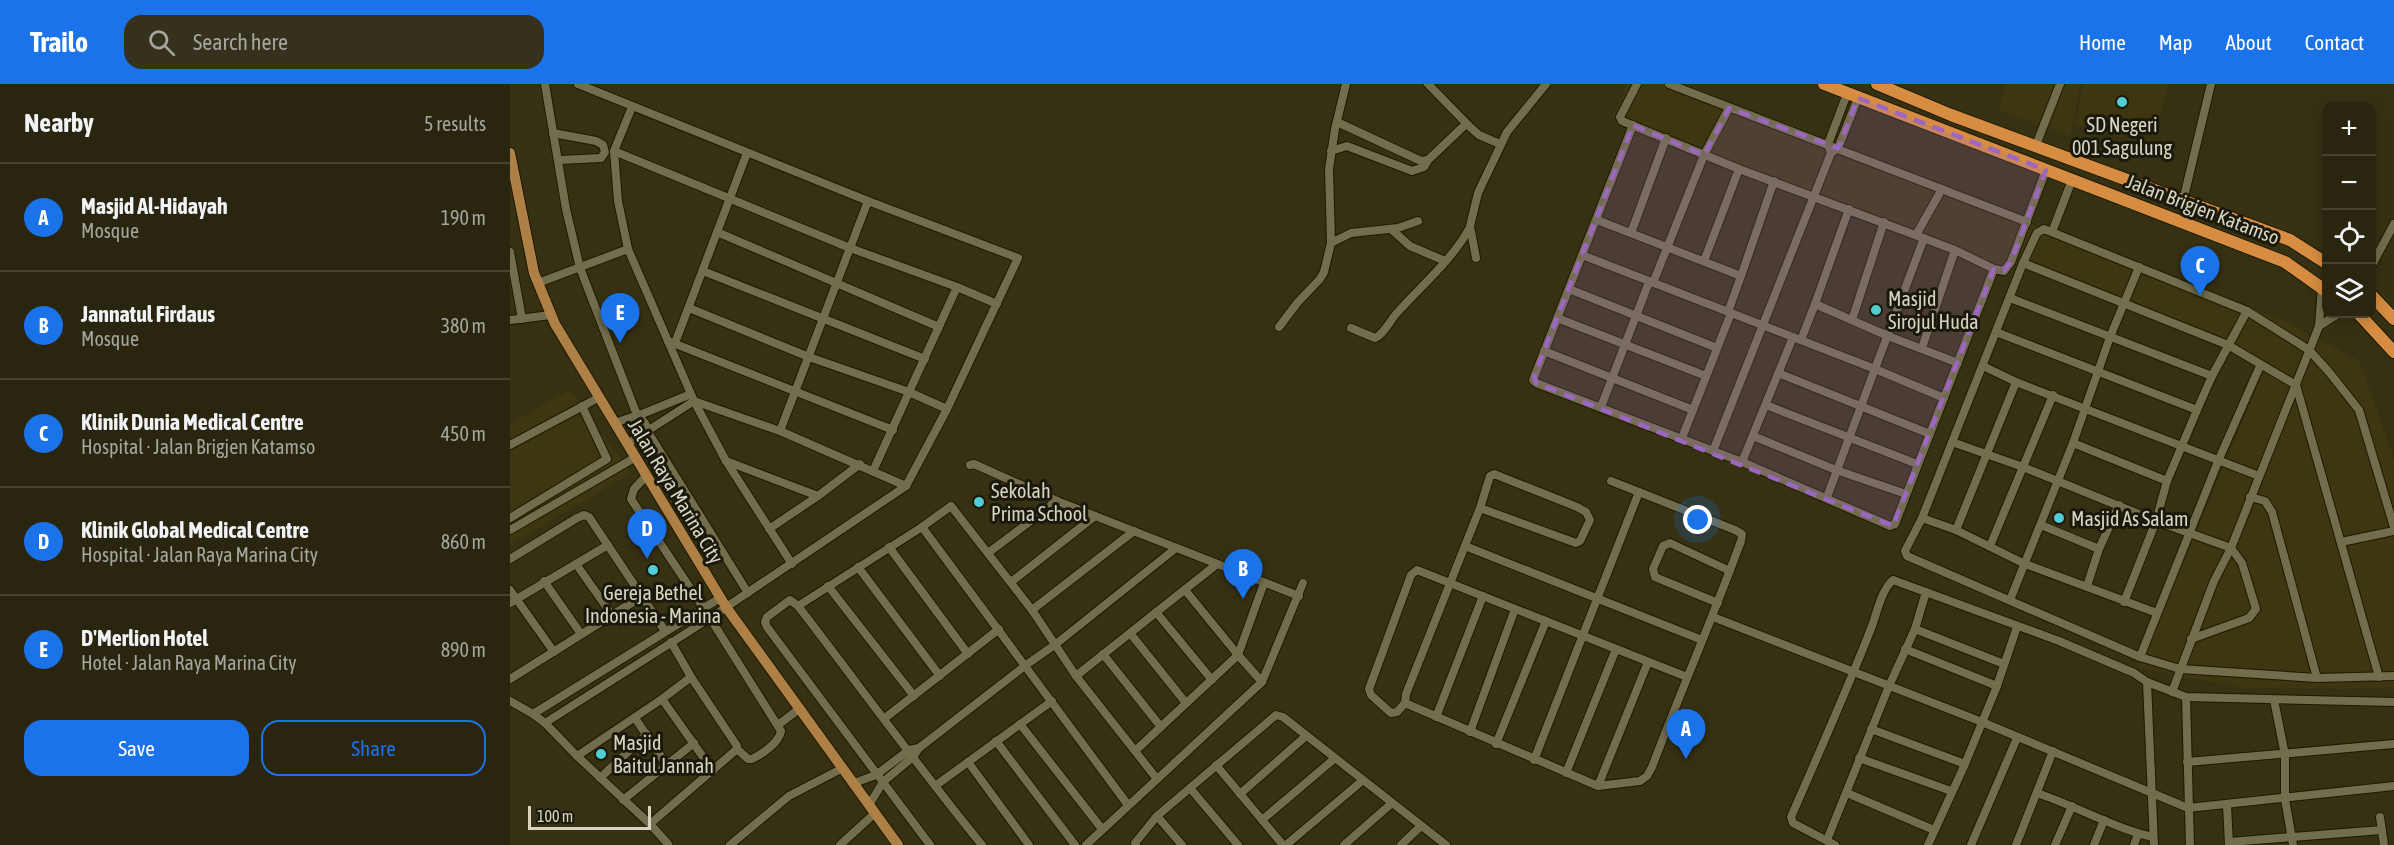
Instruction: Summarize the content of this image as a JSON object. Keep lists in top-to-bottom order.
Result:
{
  "streets": {
    "highway": ["Jalan Brigjen Katamso"],
    "main road": ["Jalan Raya Marina City"]
  },
  "places": [
    "SD Negeri 001 Sagulung",
    "Masjid Sirojul Huda",
    "Sekolah Prima School",
    "Masjid As Salam",
    "Gereja Bethel Indonesia - Marina",
    "Masjid Baitul Jannah"
  ],
  "scale_bar": "100 m",
  "page": {
    "header": "Trailo",
    "search": "Search here",
    "nav": [
      "Home",
      "Map",
      "About",
      "Contact"
    ],
    "heading": ["Nearby", "5 results"],
    "map_buttons": ["+", "−"],
    "list": [
      {
        "mark": "A",
        "name": "Masjid Al-Hidayah",
        "note": "Mosque",
        "value": "190 m"
      },
      {
        "mark": "B",
        "name": "Jannatul Firdaus",
        "note": "Mosque",
        "value": "380 m"
      },
      {
        "mark": "C",
        "name": "Klinik Dunia Medical Centre",
        "note": "Hospital · Jalan Brigjen Katamso",
        "value": "450 m"
      },
      {
        "mark": "D",
        "name": "Klinik Global Medical Centre",
        "note": "Hospital · Jalan Raya Marina City",
        "value": "860 m"
      },
      {
        "mark": "E",
        "name": "D'Merlion Hotel",
        "note": "Hotel · Jalan Raya Marina City",
        "value": "890 m"
      }
    ],
    "pins": [
      "C",
      "E",
      "D",
      "B",
      "A"
    ],
    "buttons": ["Save", "Share"],
    "scale": "100 m"
  }
}
